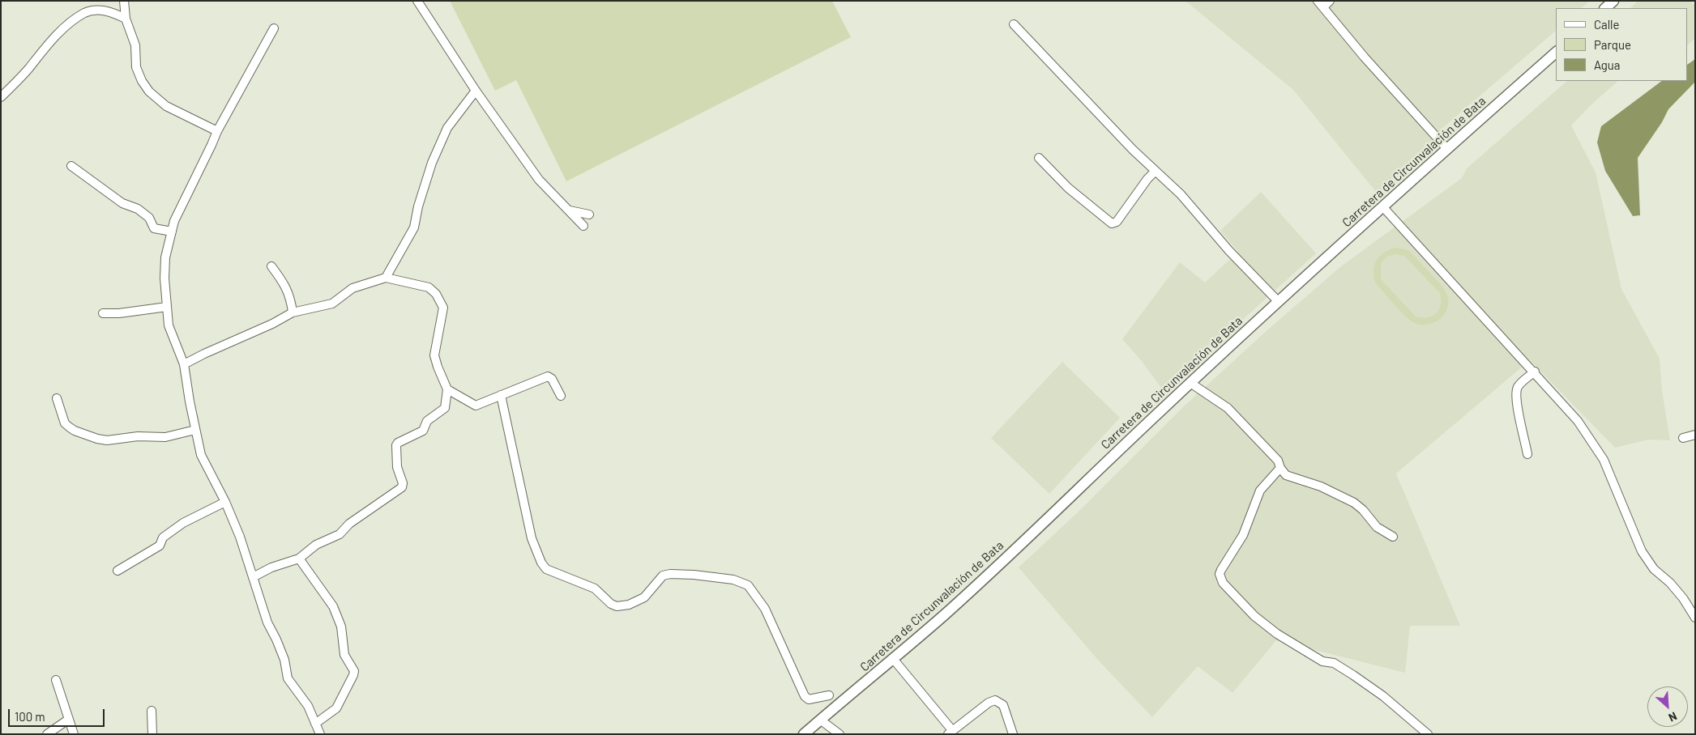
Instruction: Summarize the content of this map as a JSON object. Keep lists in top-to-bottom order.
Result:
{
  "streets": {
    "main road": ["Carretera de Circunvalación de Bata"]
  },
  "legend": ["Calle", "Parque", "Agua"],
  "scale_bar": "100 m",
  "north": "bottom right"
}
